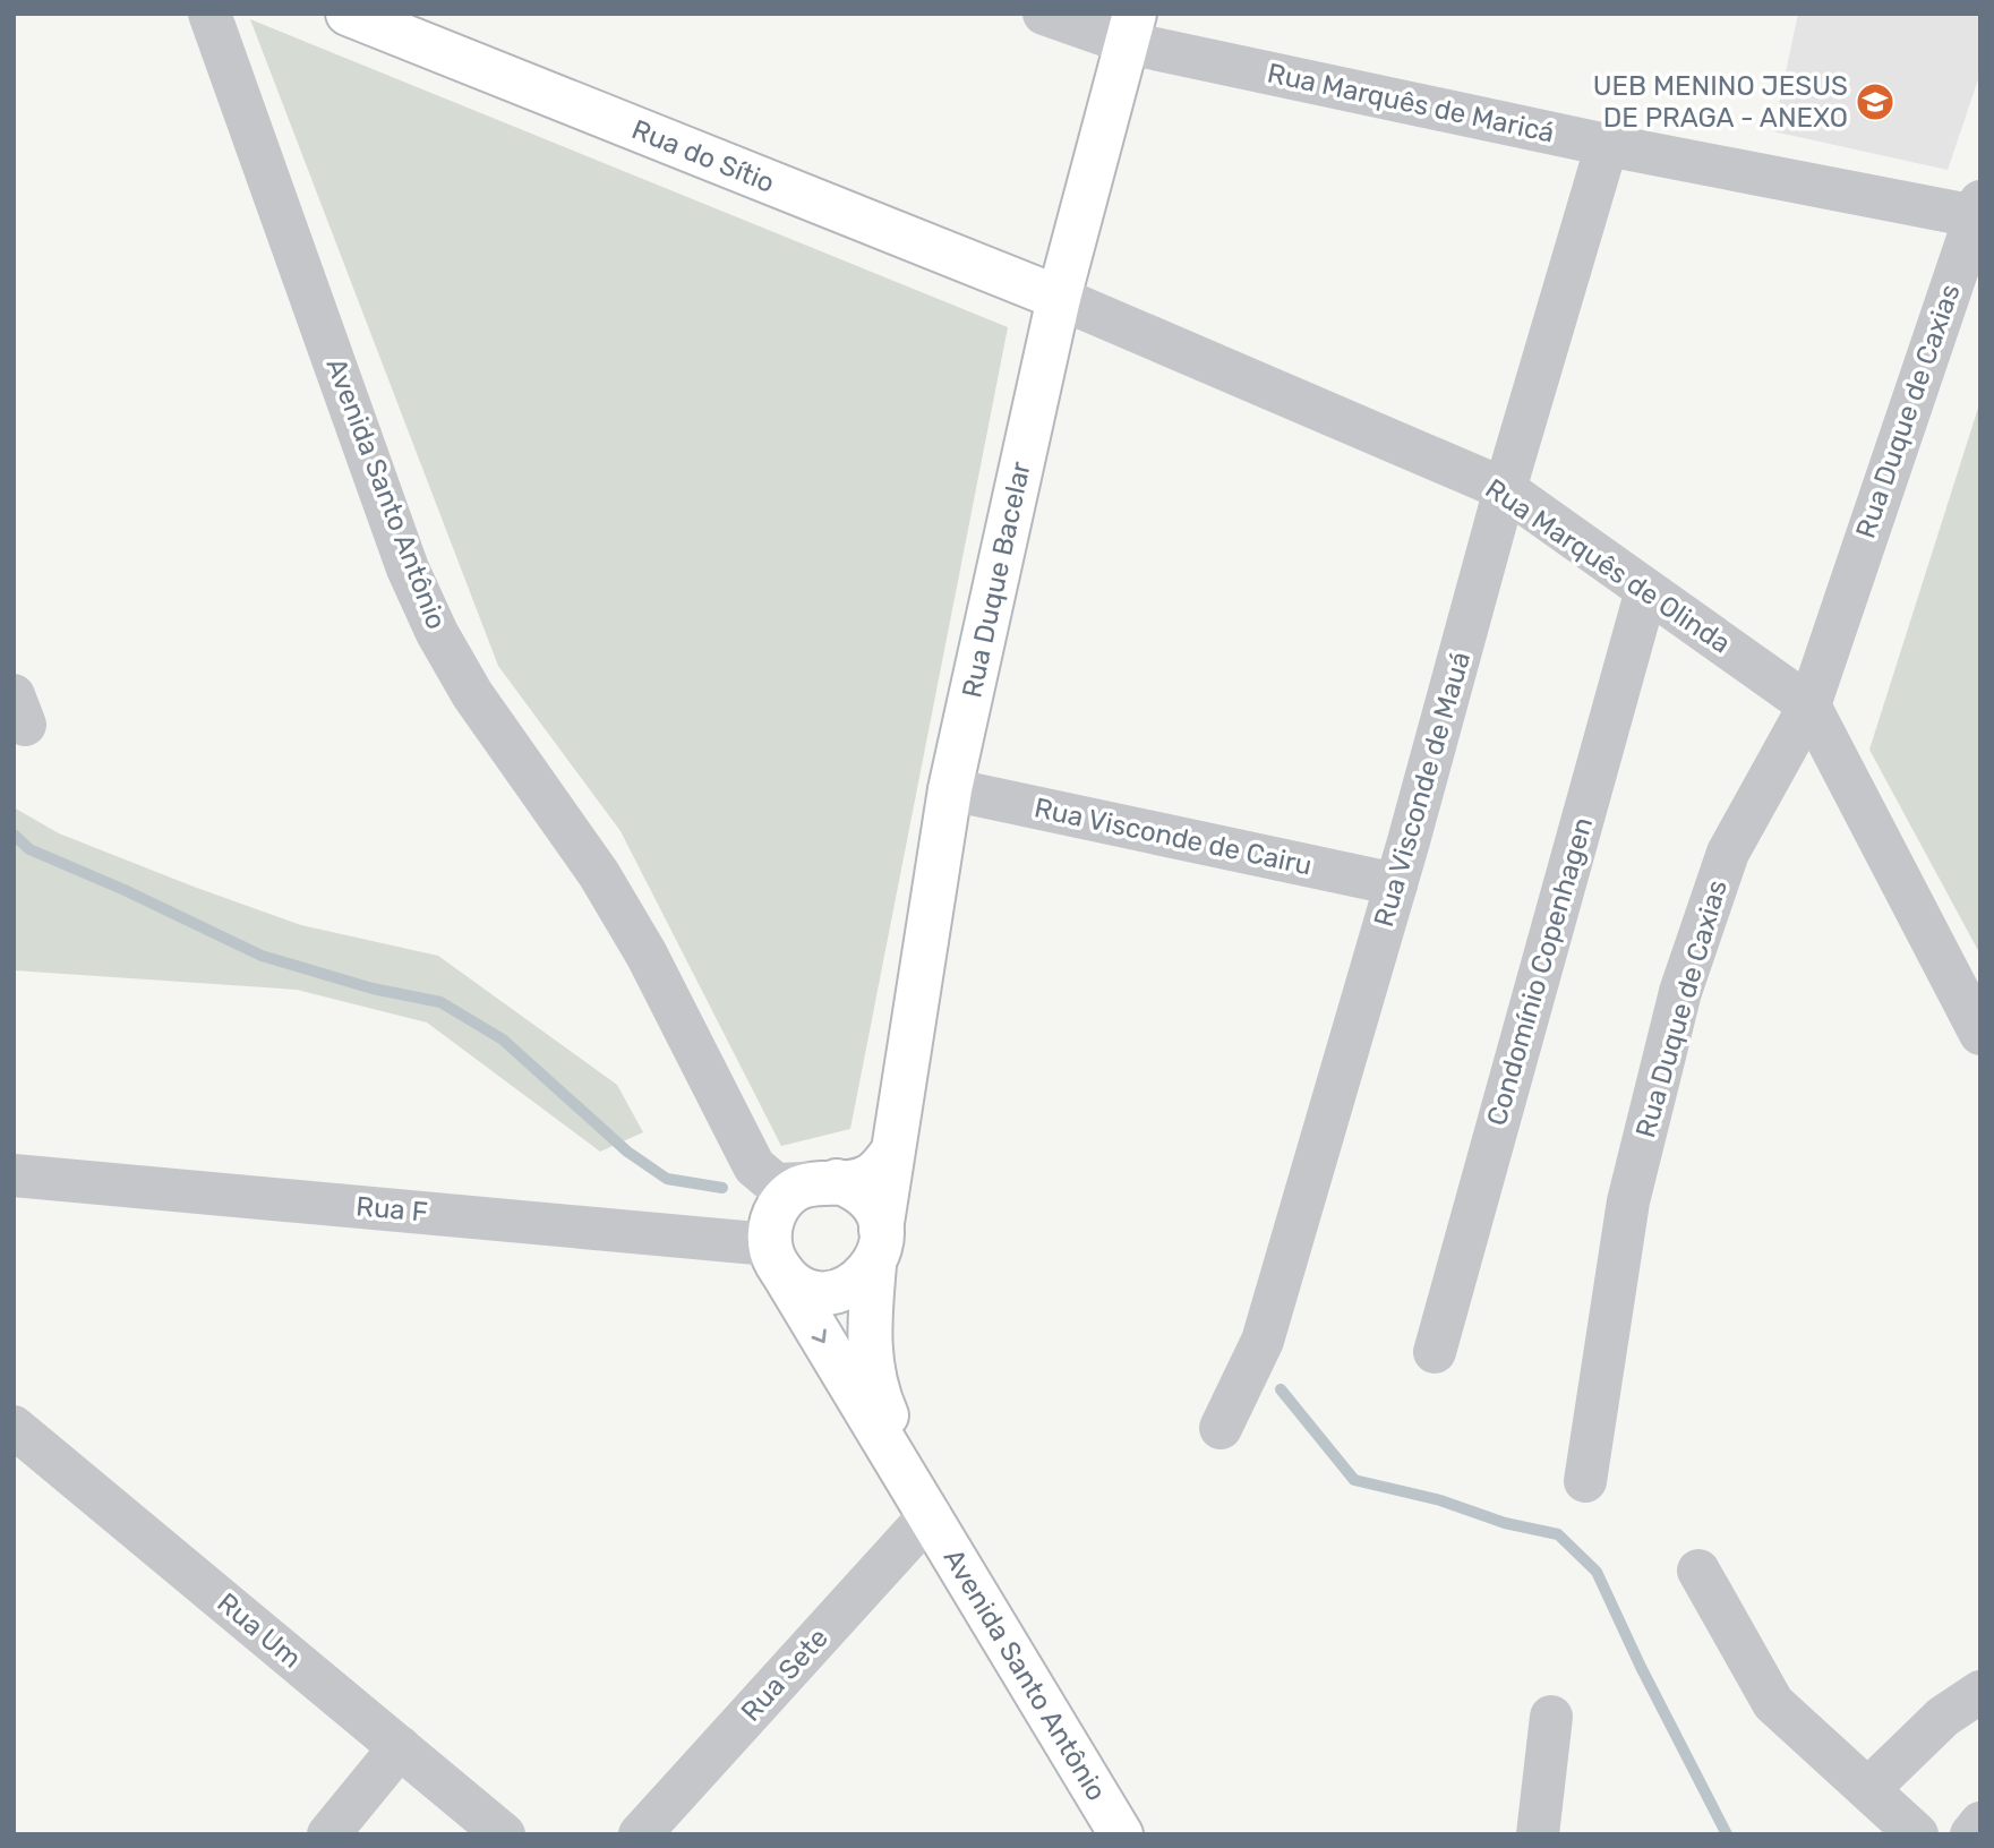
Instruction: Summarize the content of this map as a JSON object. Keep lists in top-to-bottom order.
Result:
{
  "streets": {
    "main road": ["Rua do Sítio", "Avenida Santo Antônio", "Rua Duque Bacelar"],
    "street": [
      "Rua Marquês de Maricá",
      "Rua Duque de Caxias",
      "Rua Marquês de Olinda",
      "Rua Visconde de Mauá",
      "Rua Visconde de Cairu",
      "Condomínio Copenhagen",
      "Rua F",
      "Rua Um",
      "Rua Sete"
    ]
  },
  "crossings": [
    ["Rua Marquês de Maricá", "Rua Duque de Caxias"],
    ["Rua Marquês de Maricá", "Rua Duque Bacelar"],
    ["Rua Marquês de Maricá", "Rua Visconde de Mauá"],
    ["Rua do Sítio", "Rua Marquês de Olinda"],
    ["Rua do Sítio", "Rua Duque Bacelar"],
    ["Rua Duque de Caxias", "Rua Marquês de Olinda"],
    ["Avenida Santo Antônio", "Rua Duque Bacelar"],
    ["Avenida Santo Antônio", "Rua F"],
    ["Avenida Santo Antônio", "Rua Sete"],
    ["Rua Marquês de Olinda", "Rua Duque Bacelar"],
    ["Rua Marquês de Olinda", "Rua Visconde de Mauá"],
    ["Rua Marquês de Olinda", "Condomínio Copenhagen"],
    ["Rua Duque Bacelar", "Rua Visconde de Cairu"],
    ["Rua Visconde de Mauá", "Rua Visconde de Cairu"]
  ],
  "places": {
    "school or university": ["UEB MENINO JESUS DE PRAGA - ANEXO"]
  }
}
